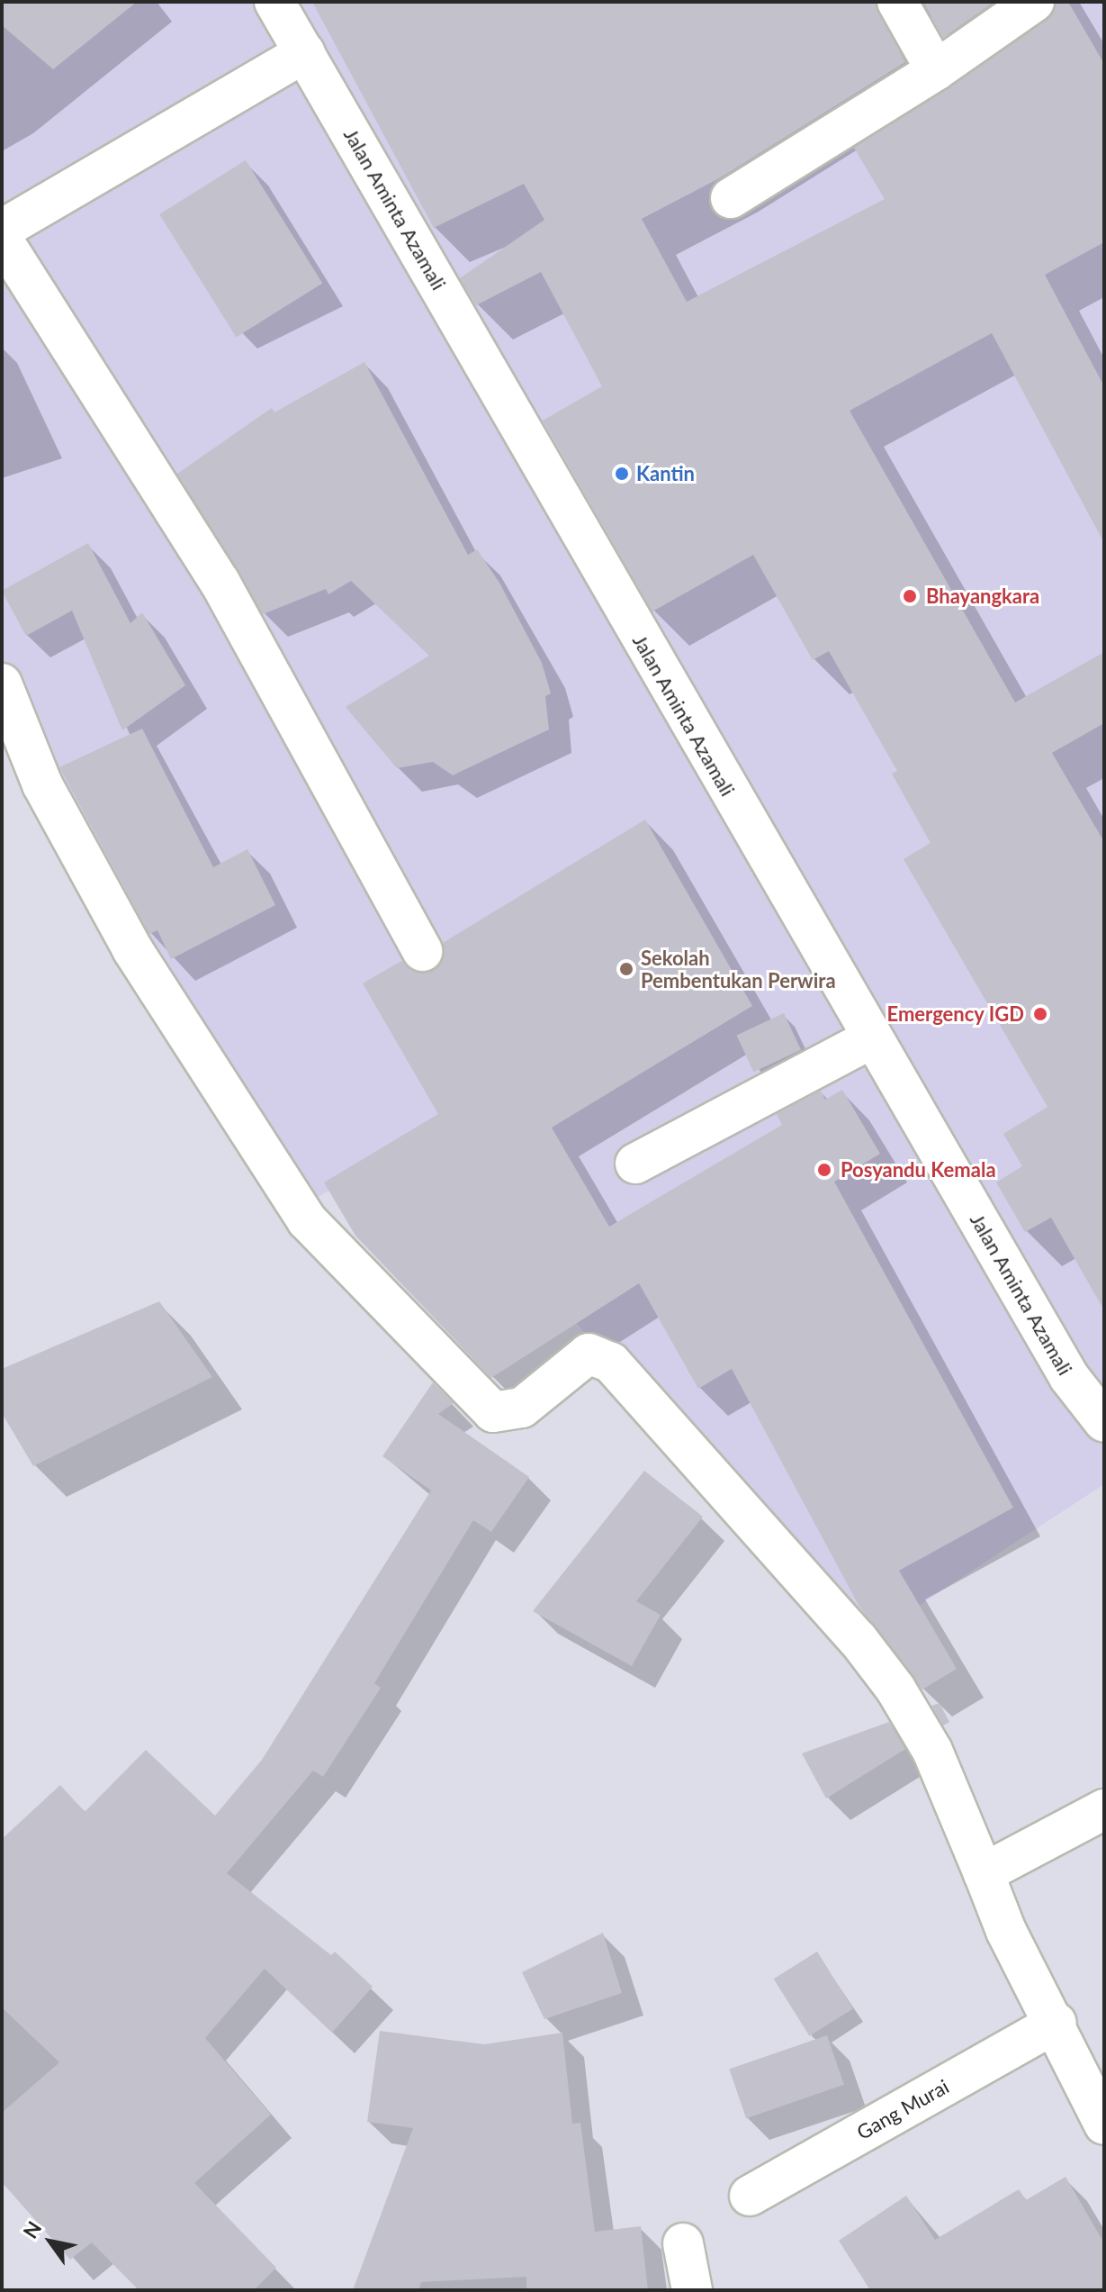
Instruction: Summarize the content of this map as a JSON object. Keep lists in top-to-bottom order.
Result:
{
  "streets": {
    "street": ["Jalan Aminta Azamali", "Gang Murai"]
  },
  "places": [
    "Kantin",
    "Bhayangkara",
    "Sekolah Pembentukan Perwira",
    "Emergency IGD",
    "Posyandu Kemala"
  ],
  "north": "top left"
}
